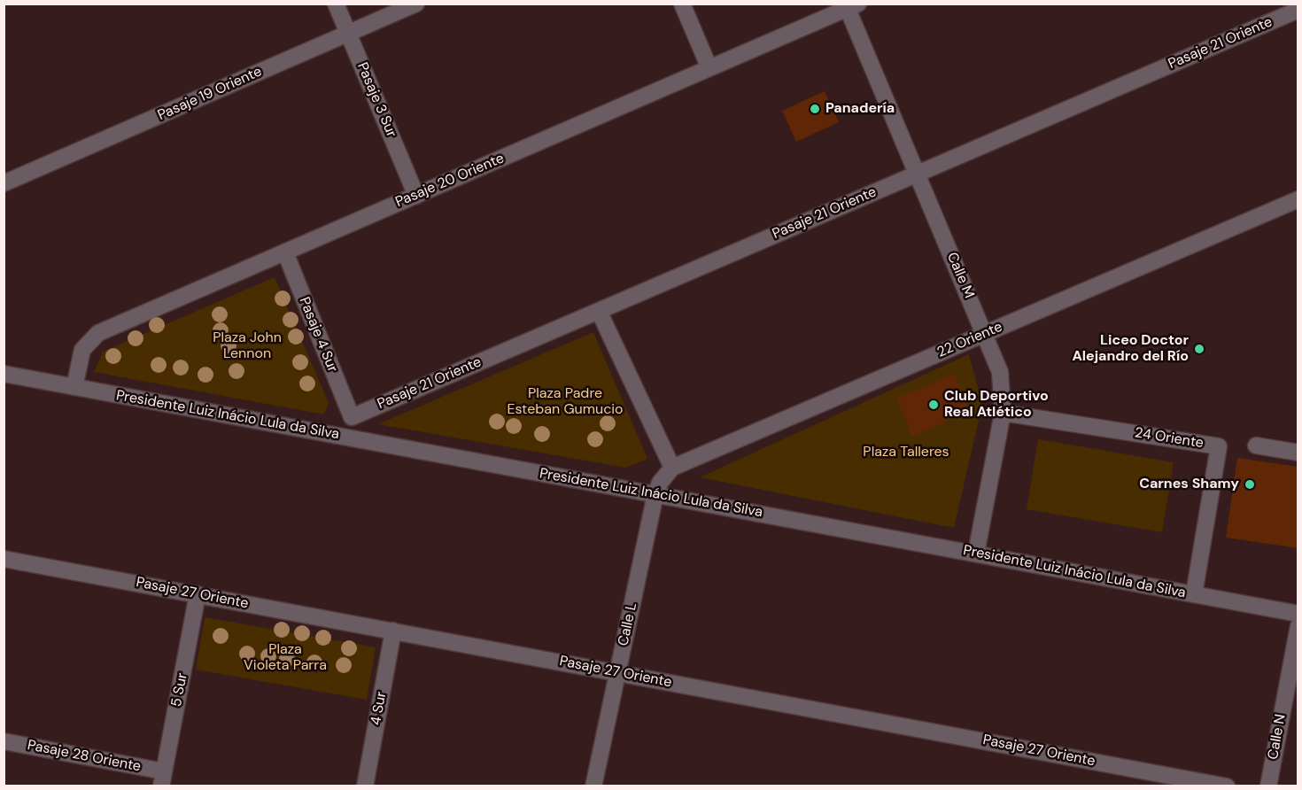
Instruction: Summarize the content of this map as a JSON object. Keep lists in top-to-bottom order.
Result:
{
  "streets": {
    "street": [
      "Pasaje 21 Oriente",
      "Pasaje 19 Oriente",
      "Pasaje 3 Sur",
      "Pasaje 20 Oriente",
      "Calle M",
      "Pasaje 4 Sur",
      "22 Oriente",
      "Presidente Luiz Inácio Lula da Silva",
      "24 Oriente",
      "Pasaje 27 Oriente",
      "Calle L",
      "5 Sur",
      "4 Sur",
      "Calle N",
      "Pasaje 28 Oriente"
    ]
  },
  "crossings": [
    ["Pasaje 21 Oriente", "Calle M"],
    ["Pasaje 21 Oriente", "Pasaje 4 Sur"],
    ["Pasaje 19 Oriente", "Pasaje 3 Sur"],
    ["Pasaje 3 Sur", "Pasaje 20 Oriente"],
    ["Pasaje 20 Oriente", "Calle M"],
    ["Pasaje 20 Oriente", "Pasaje 4 Sur"],
    ["Pasaje 20 Oriente", "Presidente Luiz Inácio Lula da Silva"],
    ["Calle M", "22 Oriente"],
    ["Calle M", "Presidente Luiz Inácio Lula da Silva"],
    ["Calle M", "24 Oriente"],
    ["22 Oriente", "Presidente Luiz Inácio Lula da Silva"],
    ["22 Oriente", "Calle L"],
    ["Presidente Luiz Inácio Lula da Silva", "24 Oriente"],
    ["Presidente Luiz Inácio Lula da Silva", "Calle L"],
    ["Pasaje 27 Oriente", "Calle L"],
    ["Pasaje 27 Oriente", "5 Sur"],
    ["Pasaje 27 Oriente", "4 Sur"],
    ["5 Sur", "Pasaje 28 Oriente"]
  ],
  "parks": [
    "Plaza John Lennon",
    "Plaza Padre Esteban Gumucio",
    "Plaza Talleres",
    "Plaza Violeta Parra"
  ],
  "places": [
    "Panadería",
    "Liceo Doctor Alejandro del Río",
    "Club Deportivo Real Atlético",
    "Carnes Shamy"
  ]
}
